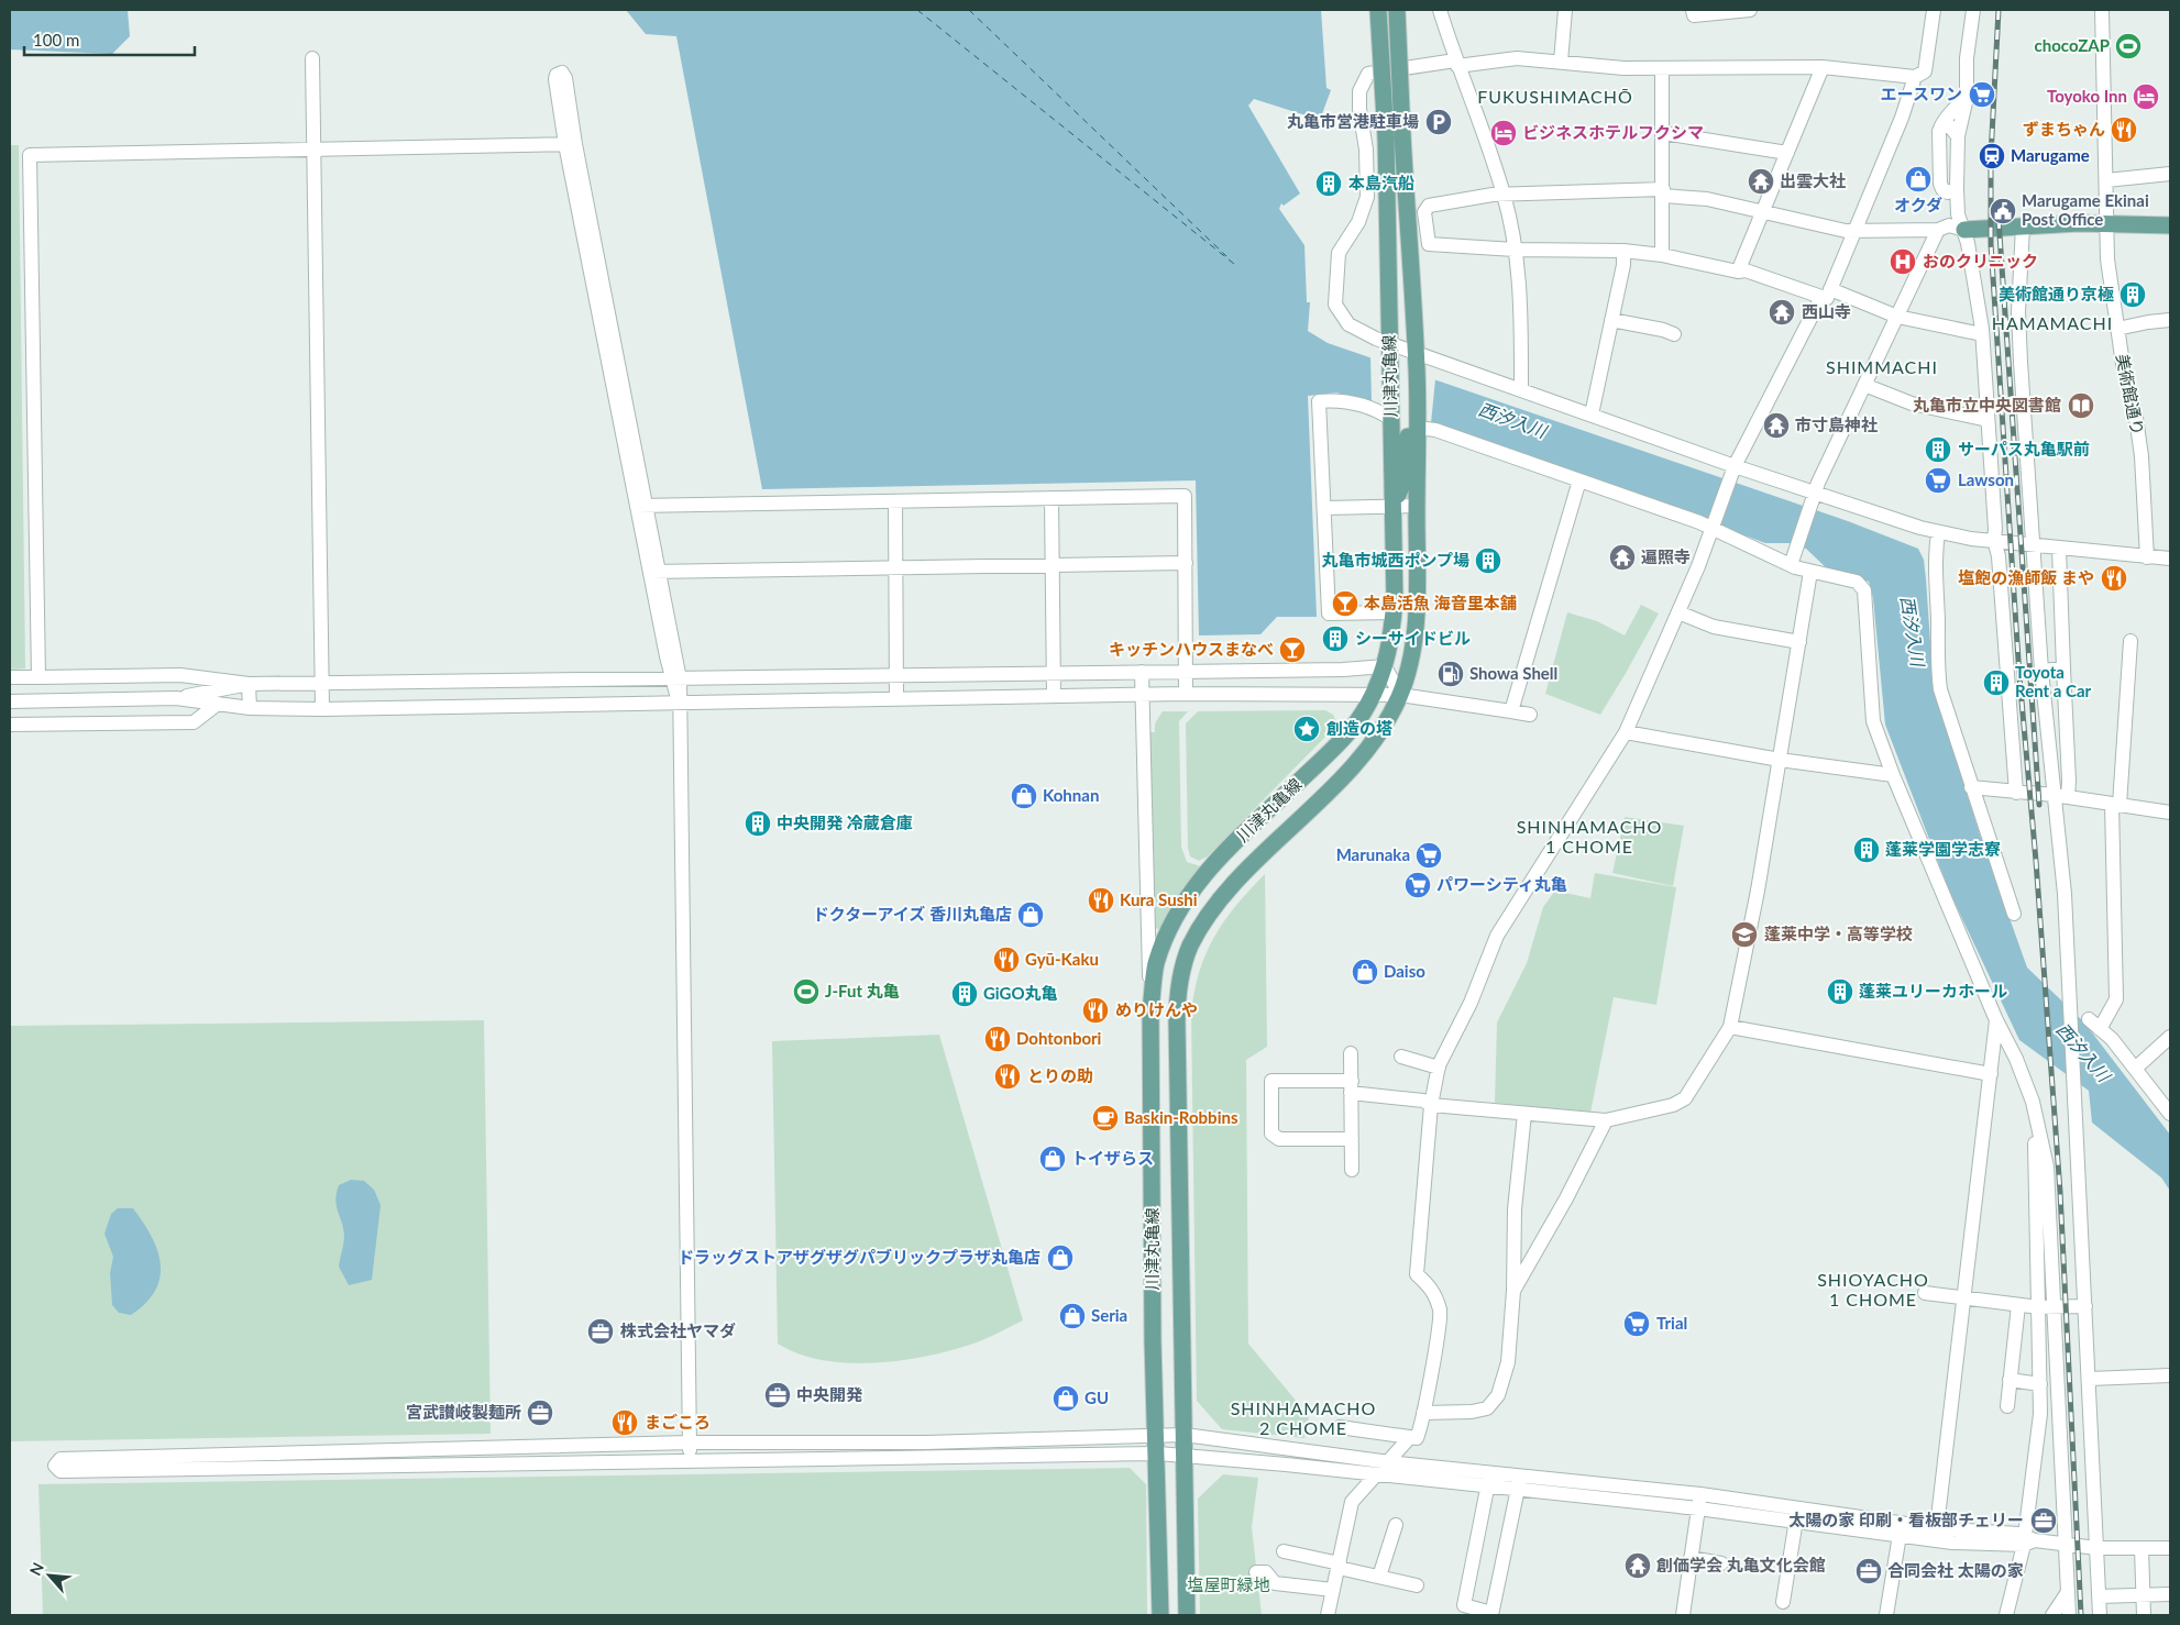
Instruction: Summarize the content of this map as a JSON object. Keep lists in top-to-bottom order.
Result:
{
  "streets": {
    "main road": ["川津丸亀線"],
    "street": ["美術館通り"]
  },
  "districts": [
    "FUKUSHIMACHŌ",
    "HAMAMACHI",
    "SHIMMACHI",
    "SHINHAMACHO 1 CHOME",
    "SHIOYACHO 1 CHOME",
    "SHINHAMACHO 2 CHOME"
  ],
  "water": ["西汐入川"],
  "parks": ["塩屋町緑地"],
  "places": {
    "sports": ["chocoZAP", "J-Fut 丸亀"],
    "supermarket": [
      "エースワン",
      "Lawson",
      "Marunaka",
      "パワーシティ丸亀",
      "Trial"
    ],
    "hotel": ["Toyoko Inn", "ビジネスホテルフクシマ"],
    "parking": ["丸亀市営港駐車場"],
    "restaurant": [
      "ずまちゃん",
      "塩飽の漁師飯 まや",
      "Kura Sushi",
      "Gyū-Kaku",
      "めりけんや",
      "Dohtonbori",
      "とりの助",
      "まごころ"
    ],
    "station": ["Marugame"],
    "shop": [
      "オクダ",
      "Kohnan",
      "ドクターアイズ 香川丸亀店",
      "Daiso",
      "トイザらス",
      "ドラッグストアザグザグパブリックプラザ丸亀店",
      "Seria",
      "GU"
    ],
    "temple": [
      "出雲大社",
      "西山寺",
      "市寸島神社",
      "遍照寺",
      "創価学会 丸亀文化会館"
    ],
    "building": [
      "本島汽船",
      "美術館通り京極",
      "サーパス丸亀駅前",
      "丸亀市城西ポンプ場",
      "シーサイドビル",
      "Toyota Rent a Car",
      "中央開発 冷蔵倉庫",
      "蓬莱学園学志寮",
      "蓬莱ユリーカホール",
      "GiGO丸亀"
    ],
    "public building": ["Marugame Ekinai Post Office"],
    "hospital": ["おのクリニック"],
    "library": ["丸亀市立中央図書館"],
    "bar": ["本島活魚 海音里本舗", "キッチンハウスまなべ"],
    "fuel station": ["Showa Shell"],
    "place": ["創造の塔"],
    "school or university": ["蓬莱中学・高等学校"],
    "cafe": ["Baskin-Robbins"],
    "office": [
      "株式会社ヤマダ",
      "中央開発",
      "宮武讃岐製麺所",
      "太陽の家 印刷・看板部チェリー",
      "合同会社 太陽の家"
    ]
  },
  "scale_bar": "100 m",
  "north": "top left"
}
